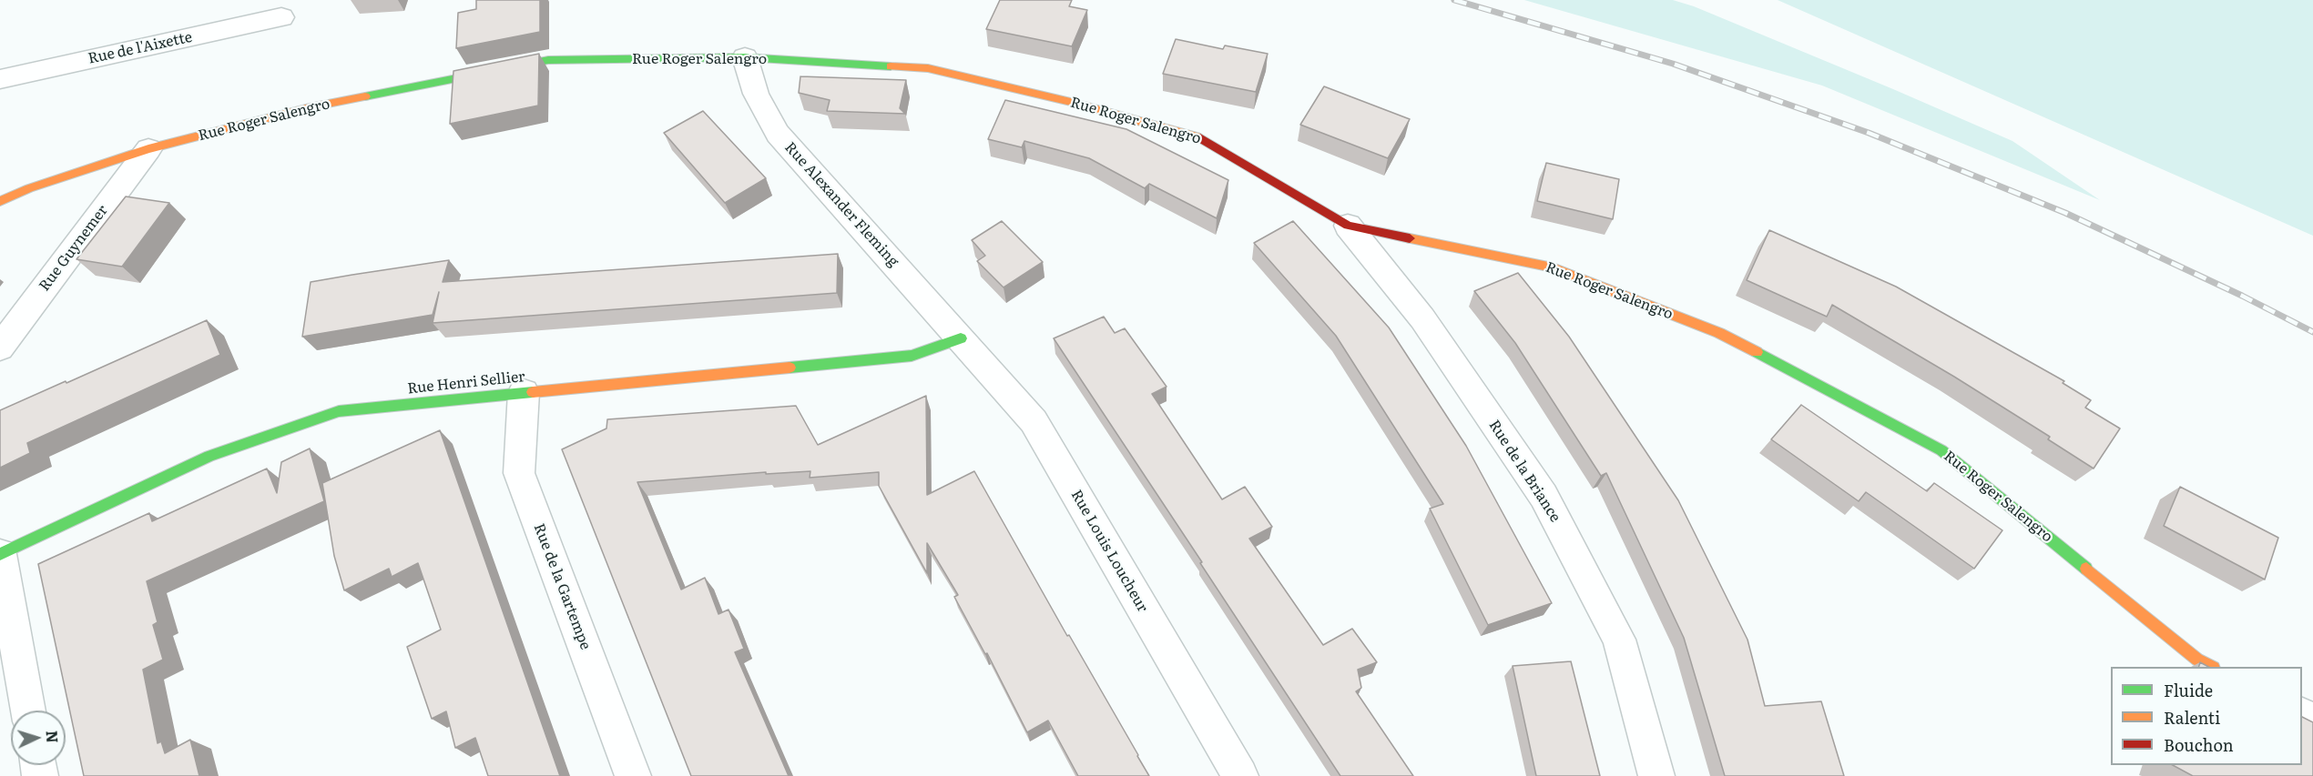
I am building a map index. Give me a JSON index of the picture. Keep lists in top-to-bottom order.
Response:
{
  "streets": {
    "street": [
      "Rue de l'Aixette",
      "Rue Roger Salengro",
      "Rue Alexander Fleming",
      "Rue Guynemer",
      "Rue Henri Sellier",
      "Rue de la Briance",
      "Rue Louis Loucheur",
      "Rue de la Gartempe"
    ]
  },
  "crossings": [
    ["Rue Roger Salengro", "Rue Alexander Fleming"],
    ["Rue Roger Salengro", "Rue Guynemer"],
    ["Rue Roger Salengro", "Rue de la Briance"],
    ["Rue Alexander Fleming", "Rue Henri Sellier"],
    ["Rue Alexander Fleming", "Rue Louis Loucheur"],
    ["Rue Henri Sellier", "Rue Louis Loucheur"],
    ["Rue Henri Sellier", "Rue de la Gartempe"]
  ],
  "legend": ["Fluide", "Ralenti", "Bouchon"],
  "north": "right"
}
